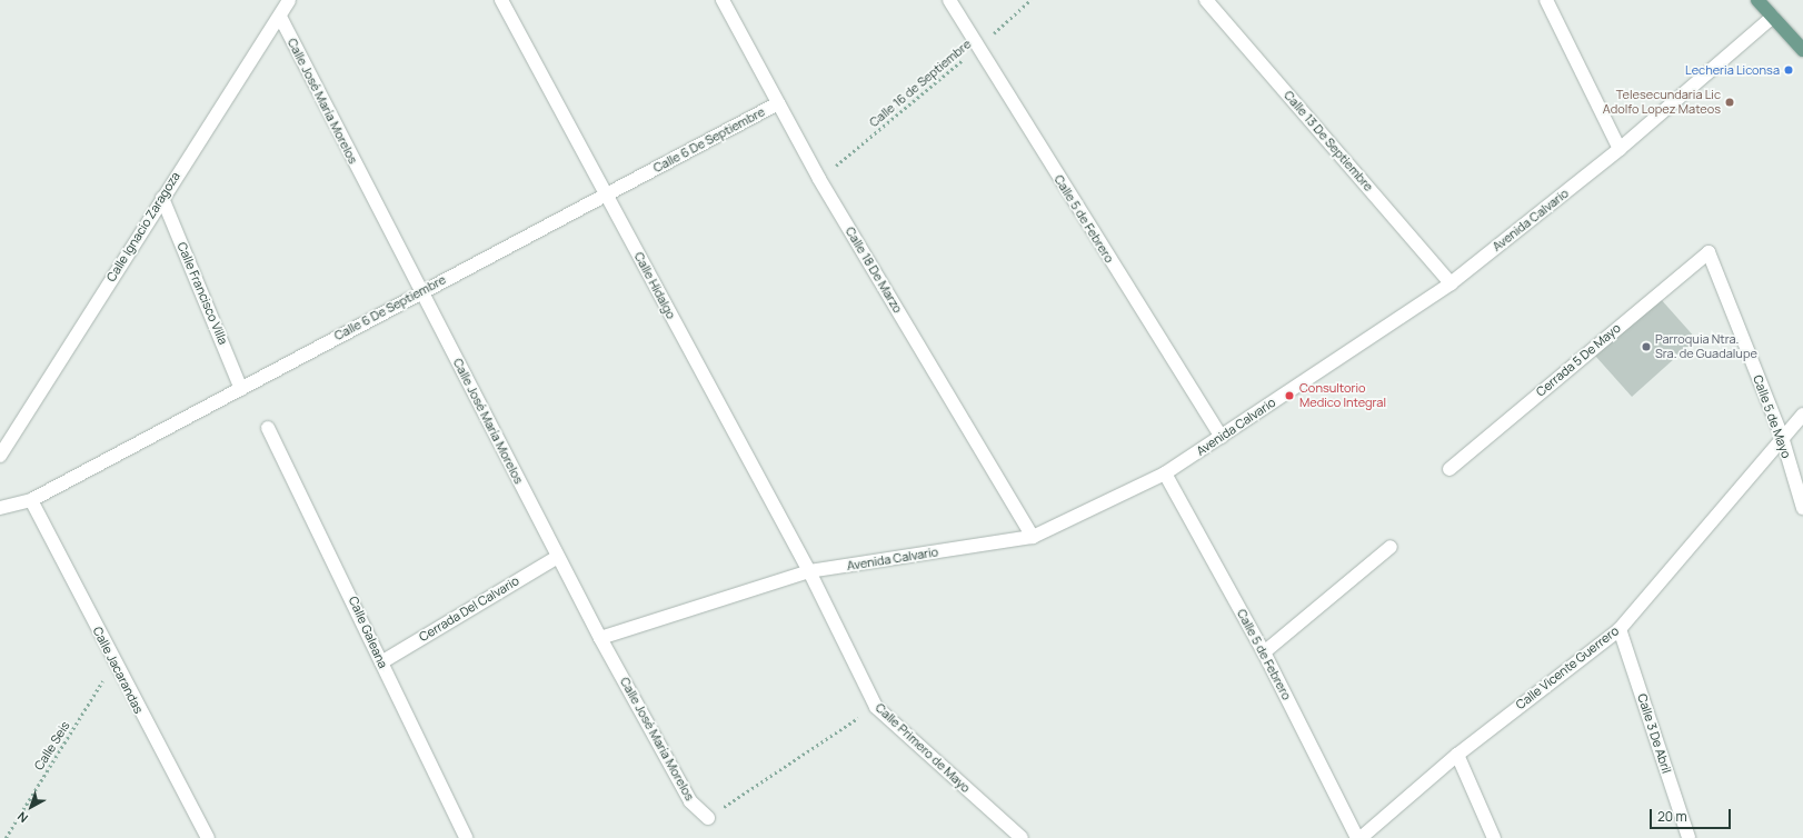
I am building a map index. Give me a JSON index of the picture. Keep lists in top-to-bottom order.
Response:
{
  "streets": {
    "street": [
      "Calle José María Morelos",
      "Calle 6 De Septiembre",
      "Calle 13 De Septiembre",
      "Calle 5 de Febrero",
      "Avenida Calvario",
      "Calle Ignacio Zaragoza",
      "Calle 18 De Marzo",
      "Calle Hidalgo",
      "Calle Francisco Villa",
      "Cerrada 5 De Mayo",
      "Calle 5 de Mayo",
      "Cerrada Del Calvario",
      "Calle Galeana",
      "Calle Vicente Guerrero",
      "Calle Jacarandas",
      "Calle 3 De Abril",
      "Calle Primero de Mayo"
    ],
    "path": ["Calle 16 de Septiembre", "Calle Seis"]
  },
  "crossings": [
    ["Calle 16 de Septiembre", "Calle 5 de Febrero"],
    ["Calle 16 de Septiembre", "Calle 18 De Marzo"],
    ["Calle José María Morelos", "Calle 6 De Septiembre"],
    ["Calle José María Morelos", "Avenida Calvario"],
    ["Calle José María Morelos", "Calle Ignacio Zaragoza"],
    ["Calle José María Morelos", "Cerrada Del Calvario"],
    ["Calle 6 De Septiembre", "Calle 18 De Marzo"],
    ["Calle 6 De Septiembre", "Calle Hidalgo"],
    ["Calle 6 De Septiembre", "Calle Francisco Villa"],
    ["Calle 6 De Septiembre", "Calle Jacarandas"],
    ["Calle 13 De Septiembre", "Avenida Calvario"],
    ["Calle 5 de Febrero", "Avenida Calvario"],
    ["Avenida Calvario", "Calle 18 De Marzo"],
    ["Avenida Calvario", "Calle Hidalgo"],
    ["Avenida Calvario", "Calle Primero de Mayo"],
    ["Calle Ignacio Zaragoza", "Calle Francisco Villa"],
    ["Calle Hidalgo", "Calle Primero de Mayo"],
    ["Cerrada 5 De Mayo", "Calle 5 de Mayo"],
    ["Calle 5 de Mayo", "Calle Vicente Guerrero"],
    ["Cerrada Del Calvario", "Calle Galeana"],
    ["Calle Vicente Guerrero", "Calle 3 De Abril"],
    ["Calle Jacarandas", "Calle Seis"]
  ],
  "places": [
    "Lecheria Liconsa",
    "Telesecundaria Lic Adolfo Lopez Mateos",
    "Parroquia Ntra. Sra. de Guadalupe",
    "Consultorio Medico Integral"
  ],
  "scale_bar": "20 m",
  "north": "bottom left"
}
